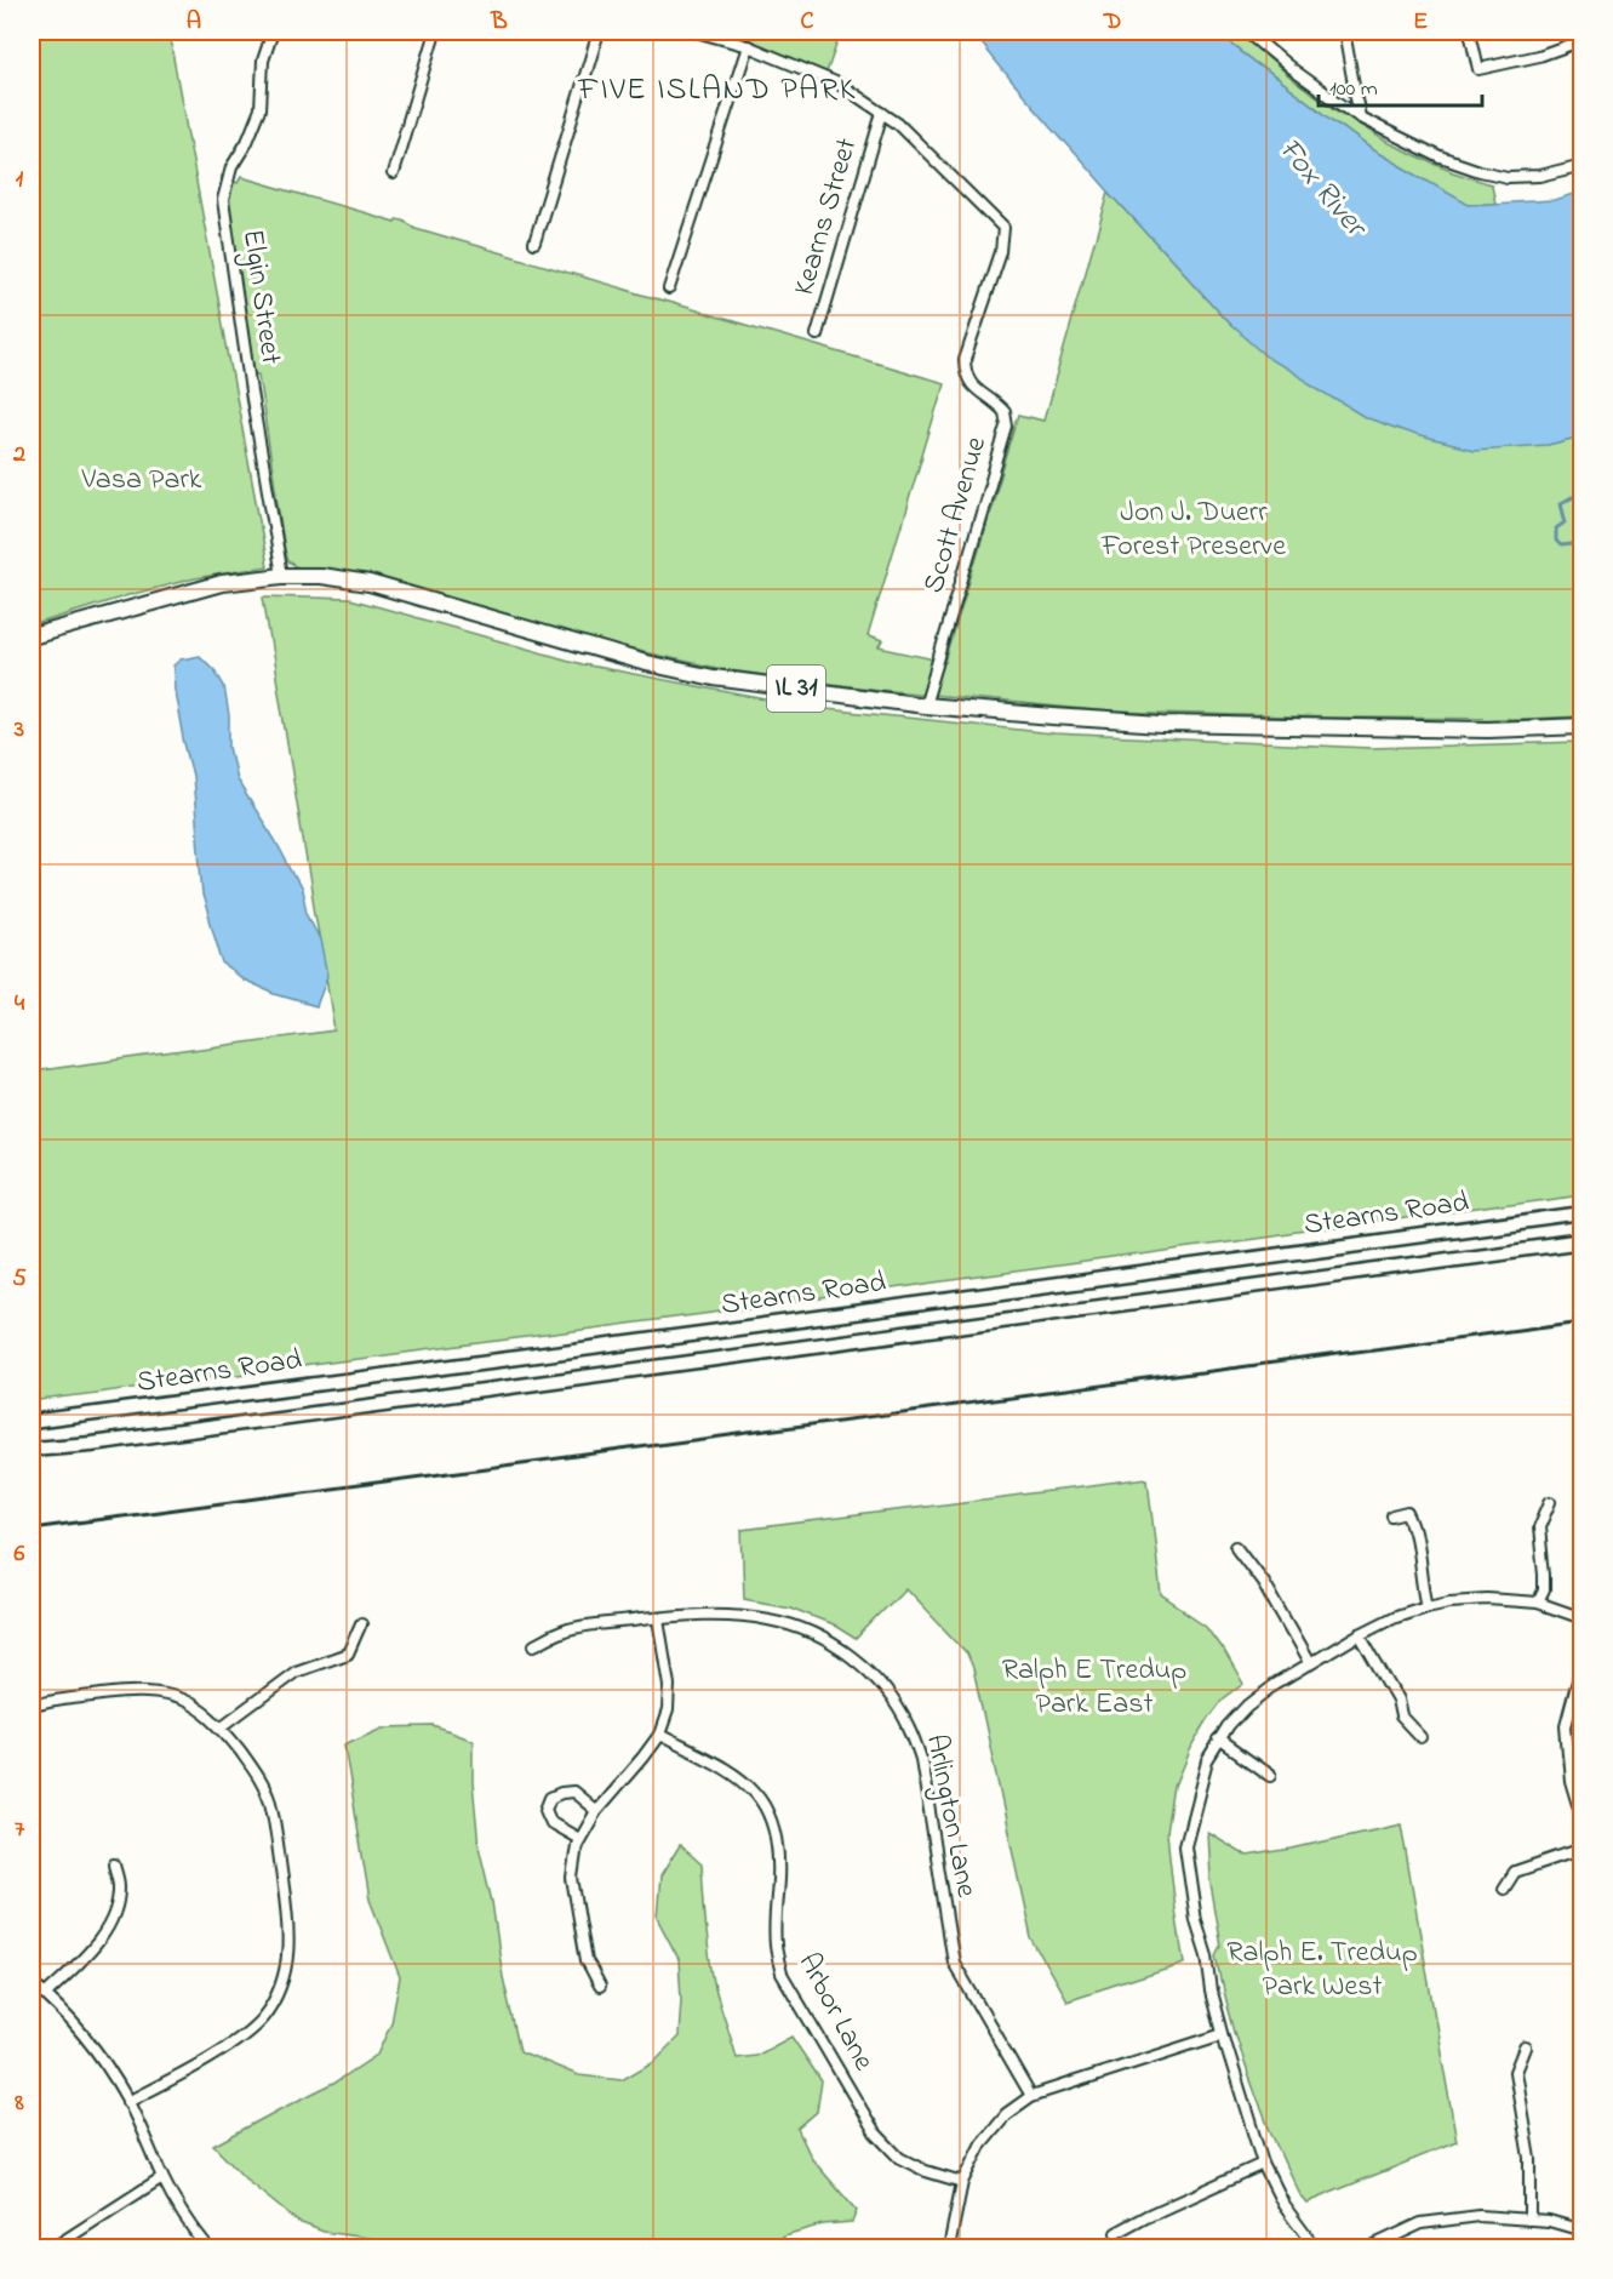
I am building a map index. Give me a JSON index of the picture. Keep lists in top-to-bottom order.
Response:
{
  "streets": {
    "main road": ["IL 31", "Stearns Road"],
    "street": [
      "Kearns Street",
      "Elgin Street",
      "Scott Avenue",
      "Arlington Lane",
      "Arbor Lane"
    ]
  },
  "crossings": [
    ["Kearns Street", "Scott Avenue"],
    ["Elgin Street", "IL 31"],
    ["Scott Avenue", "IL 31"]
  ],
  "districts": ["FIVE ISLAND PARK"],
  "water": ["Fox River"],
  "parks": [
    "Vasa Park",
    "Jon J. Duerr Forest Preserve",
    "Ralph E Tredup Park East",
    "Ralph E. Tredup Park West"
  ],
  "scale_bar": "100 m",
  "grid": {
    "columns": [
      "A",
      "B",
      "C",
      "D",
      "E"
    ],
    "rows": [
      "1",
      "2",
      "3",
      "4",
      "5",
      "6",
      "7",
      "8"
    ]
  }
}
